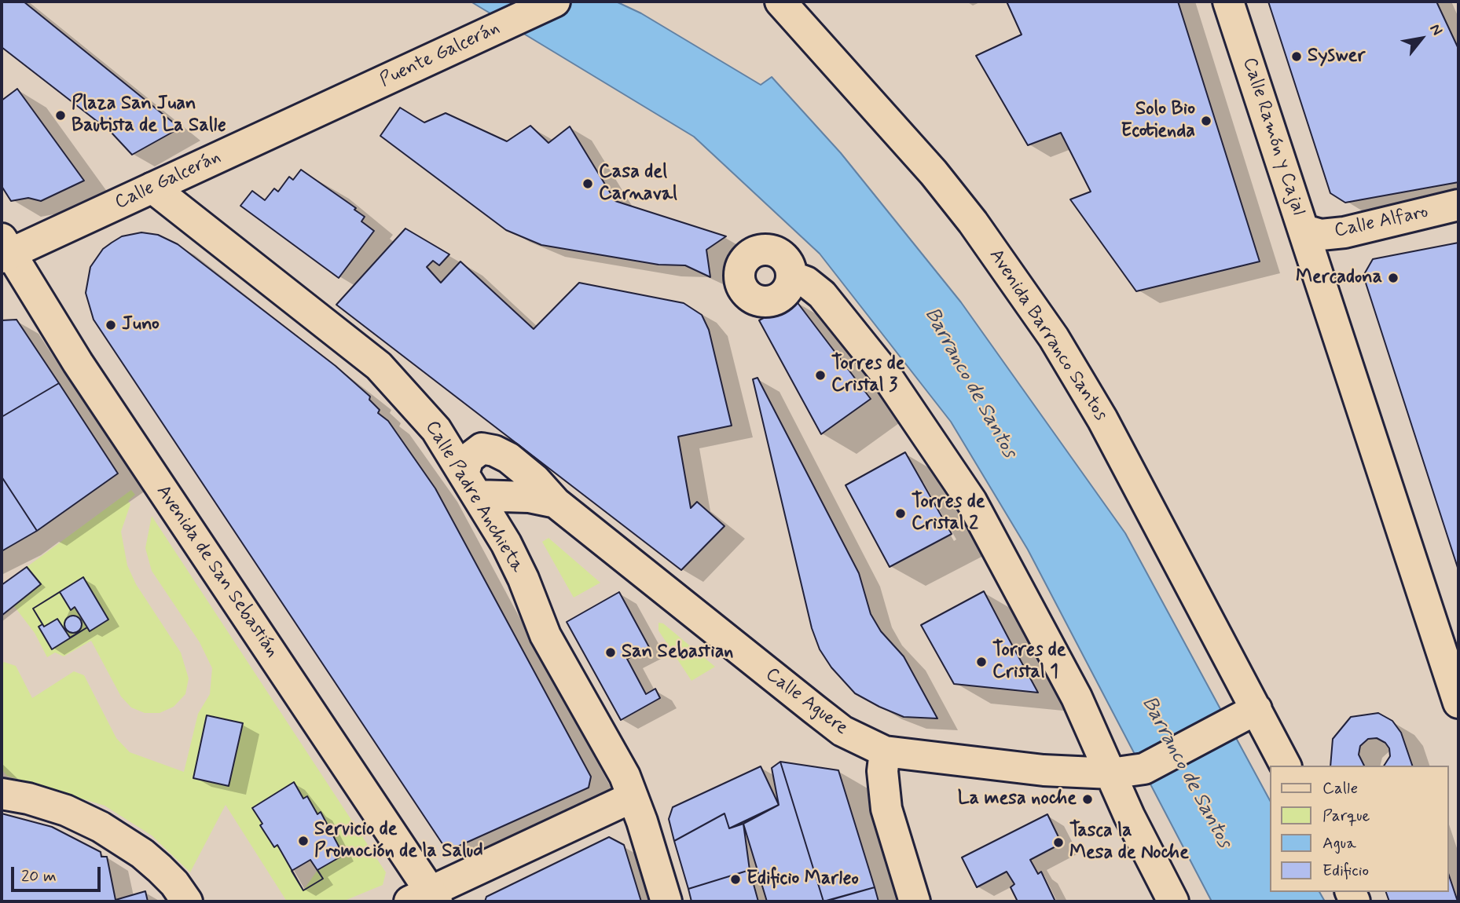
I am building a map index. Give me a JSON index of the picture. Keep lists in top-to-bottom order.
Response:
{
  "streets": {
    "street": [
      "Puente Galcerán",
      "Calle Ramón y Cajal",
      "Calle Galcerán",
      "Calle Alfaro",
      "Avenida Barranco Santos",
      "Calle Padre Anchieta",
      "Avenida de San Sebastián",
      "Calle Aguere"
    ]
  },
  "crossings": [
    ["Puente Galcerán", "Calle Galcerán"],
    ["Calle Ramón y Cajal", "Calle Alfaro"],
    ["Calle Galcerán", "Calle Padre Anchieta"],
    ["Calle Galcerán", "Avenida de San Sebastián"],
    ["Avenida Barranco Santos", "Calle Aguere"],
    ["Calle Padre Anchieta", "Calle Aguere"]
  ],
  "water": ["Barranco de Santos"],
  "places": [
    "Syswer",
    "Plaza San Juan Bautista de La Salle",
    "Solo Bio Ecotienda",
    "Casa del Carnaval",
    "Mercadona",
    "Juno",
    "Torres de Cristal 3",
    "Torres de Cristal 2",
    "San Sebastian",
    "Torres de Cristal 1",
    "La mesa noche",
    "Servicio de Promoción de la Salud",
    "Tasca la Mesa de Noche",
    "Edificio Marleo"
  ],
  "legend": [
    "Calle",
    "Parque",
    "Agua",
    "Edificio"
  ],
  "scale_bar": "20 m",
  "north": "top right"
}
